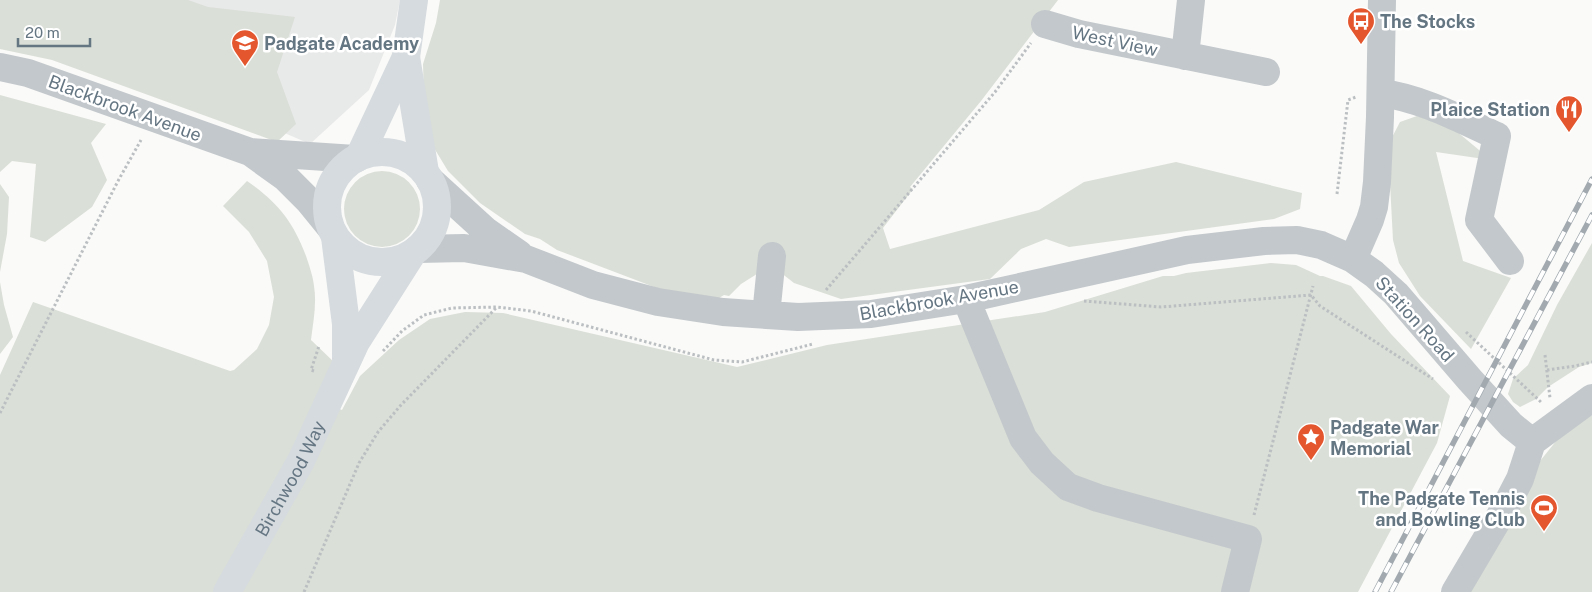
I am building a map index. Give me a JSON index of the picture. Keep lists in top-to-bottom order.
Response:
{
  "streets": {
    "main road": ["Birchwood Way"],
    "street": ["West View", "Blackbrook Avenue", "Station Road"]
  },
  "crossings": [
    ["Blackbrook Avenue", "Station Road"],
    ["Blackbrook Avenue", "Birchwood Way"]
  ],
  "places": {
    "bus stop": ["The Stocks"],
    "school or university": ["Padgate Academy"],
    "restaurant": ["Plaice Station"],
    "place": ["Padgate War Memorial"],
    "sports": ["The Padgate Tennis and Bowling Club"]
  },
  "scale_bar": "20 m"
}
